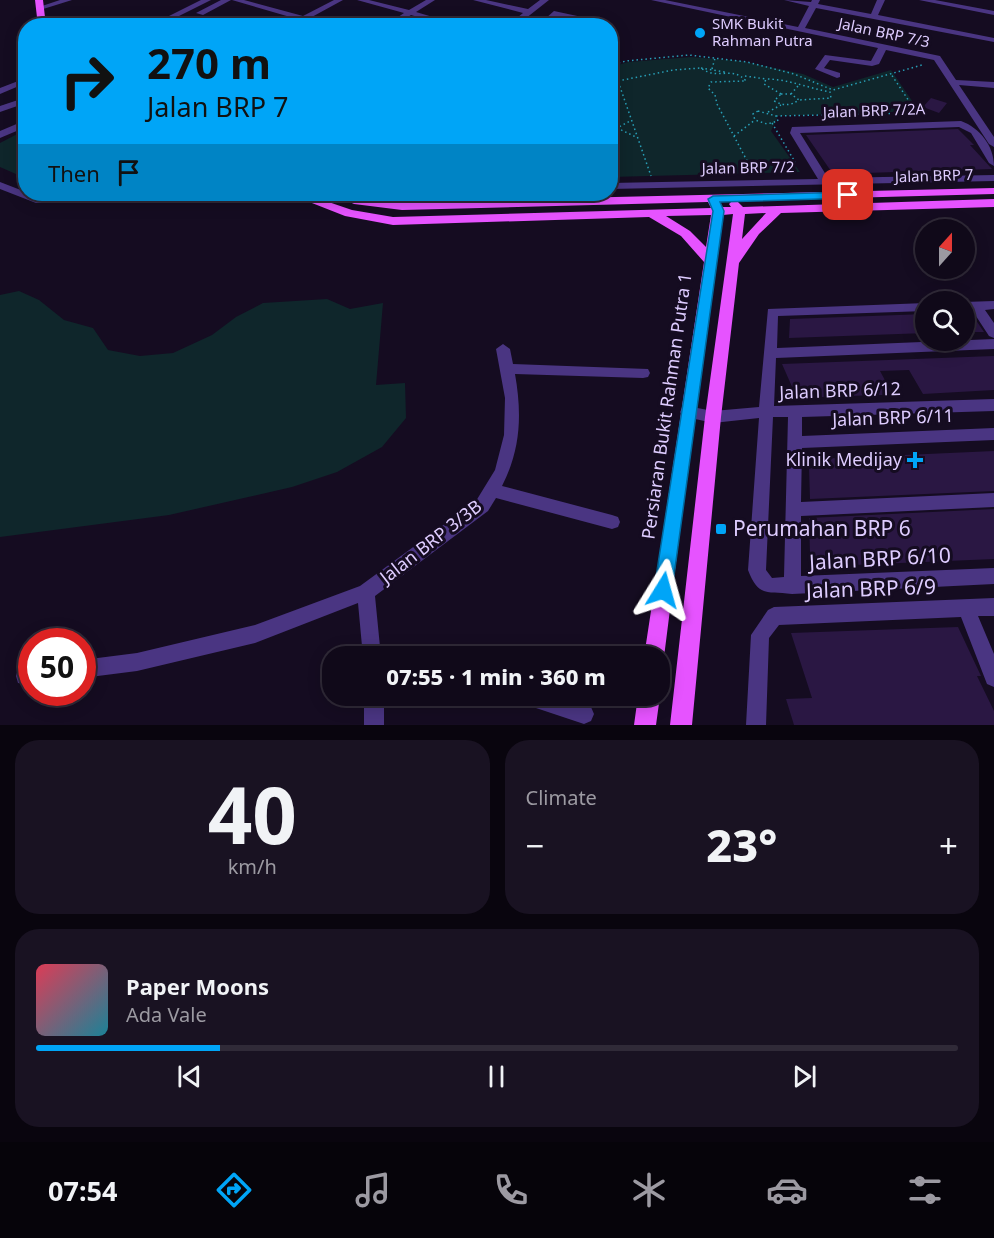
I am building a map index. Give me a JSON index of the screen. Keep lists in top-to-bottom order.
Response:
{
  "streets": {
    "main road": ["Jalan BRP 7", "Persiaran Bukit Rahman Putra 1"],
    "street": [
      "Jalan BRP 7/3",
      "Jalan BRP 7/2A",
      "Jalan BRP 7/2",
      "Jalan BRP 6/12",
      "Jalan BRP 6/11",
      "Jalan BRP 3/3B",
      "Jalan BRP 6/10",
      "Jalan BRP 6/9"
    ]
  },
  "crossings": [
    ["Jalan BRP 7/2A", "Jalan BRP 7/2"],
    ["Jalan BRP 7", "Persiaran Bukit Rahman Putra 1"],
    ["Jalan BRP 6/12", "Persiaran Bukit Rahman Putra 1"],
    ["Jalan BRP 6/12", "Jalan BRP 6/10"]
  ],
  "places": {
    "other": ["SMK Bukit Rahman Putra"],
    "health": ["Klinik Medijay"],
    "transit": ["Perumahan BRP 6"]
  },
  "north": "top",
  "page": {
    "turn": ["270 m", "Jalan BRP 7"],
    "then": "Then",
    "limit": "50",
    "trip": "07:55 · 1 min · 360 m",
    "tile": [
      ["40", "km/h"],
      "Climate"
    ],
    "heat": ["−", "23°", "+"],
    "song": ["Paper Moons", "Ada Vale"],
    "tabs": "07:54"
  }
}
